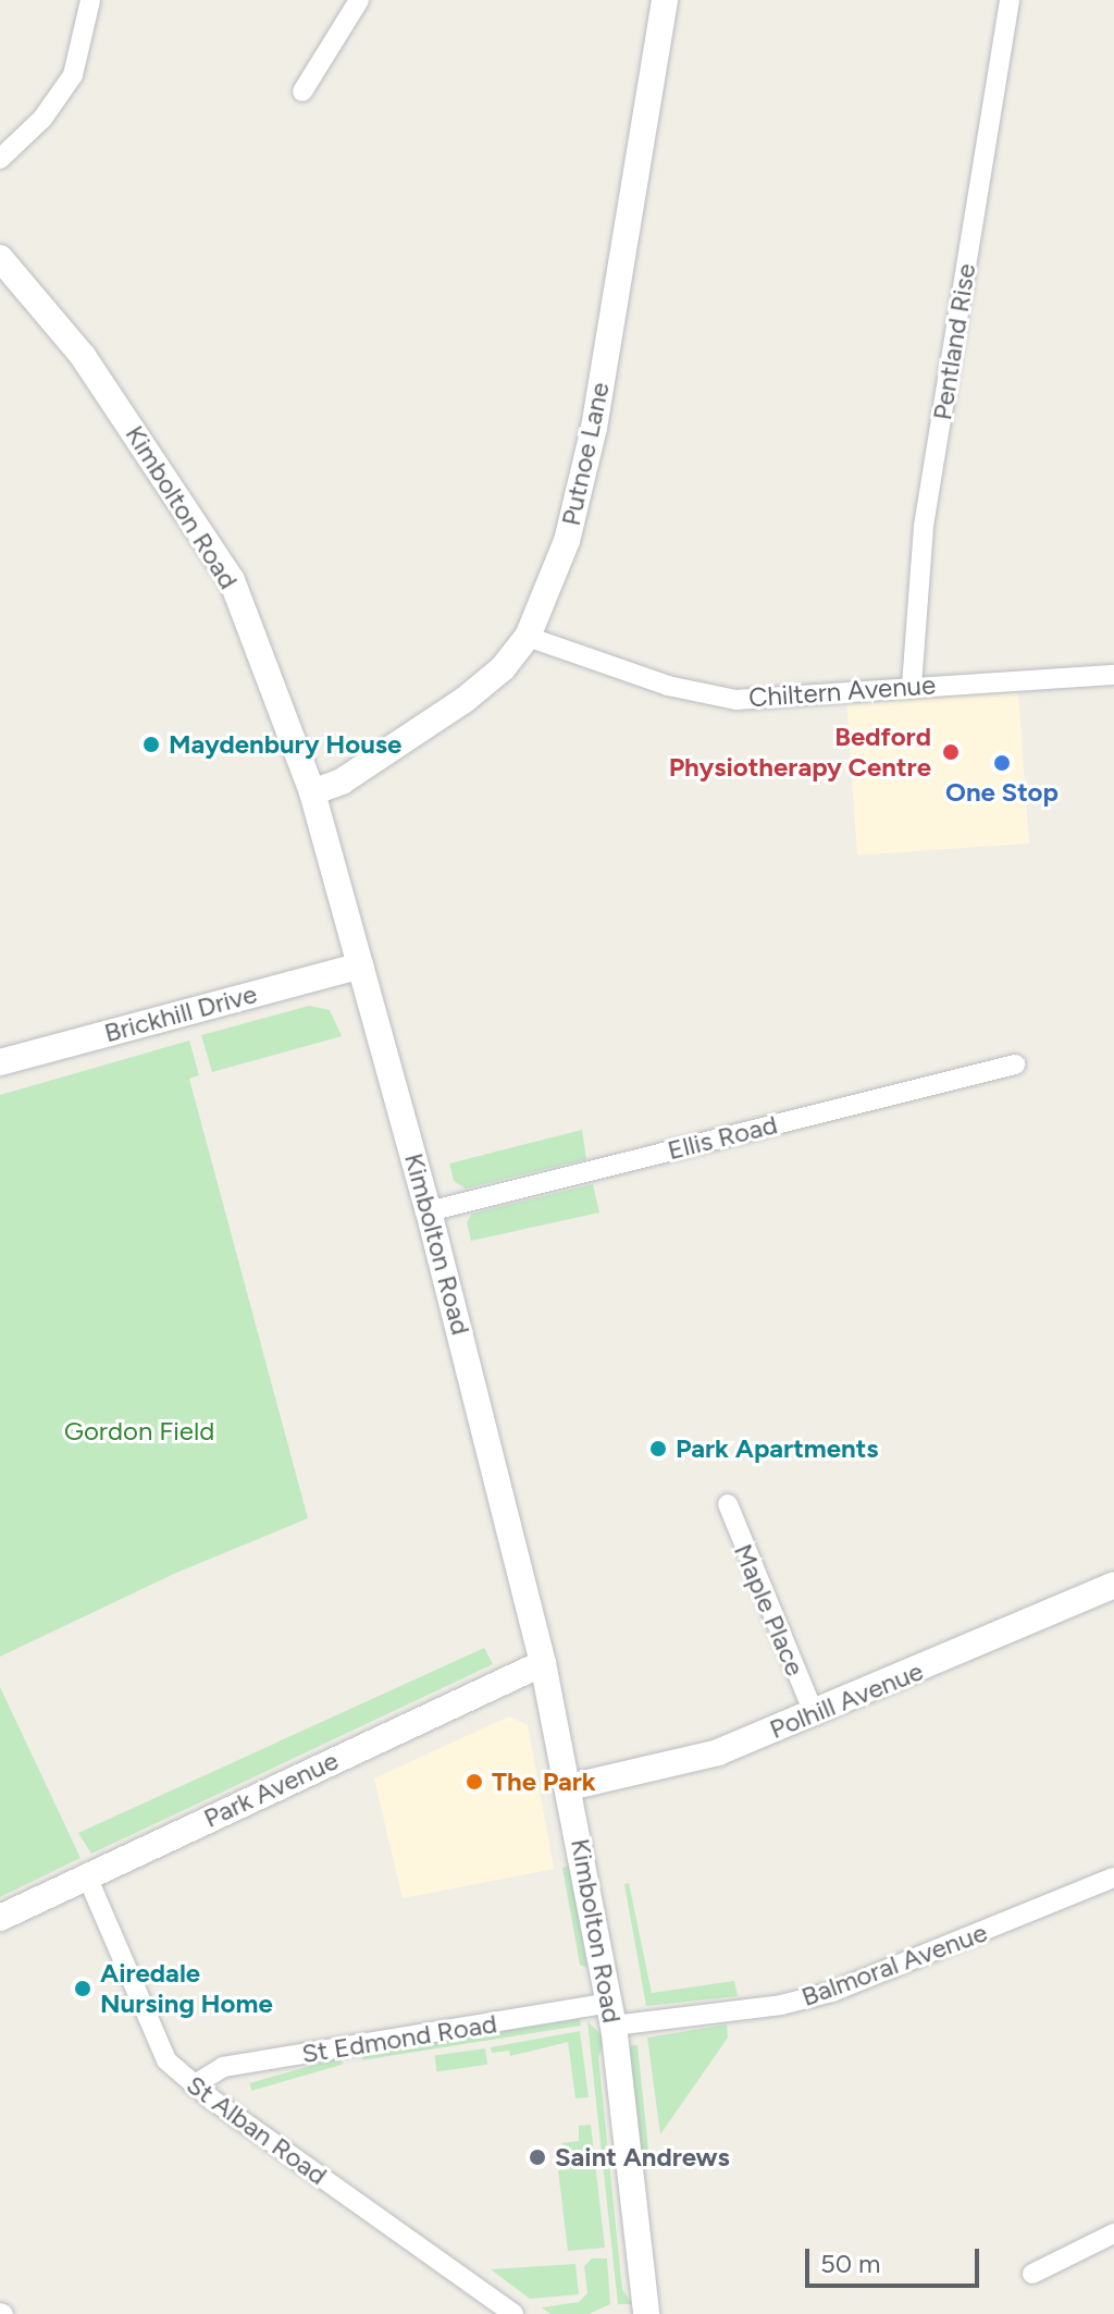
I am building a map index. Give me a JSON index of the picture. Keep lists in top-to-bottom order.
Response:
{
  "streets": {
    "street": [
      "Pentland Rise",
      "Putnoe Lane",
      "Kimbolton Road",
      "Chiltern Avenue",
      "Brickhill Drive",
      "Ellis Road",
      "Maple Place",
      "Polhill Avenue",
      "Park Avenue",
      "Balmoral Avenue",
      "St Edmond Road",
      "St Alban Road"
    ]
  },
  "crossings": [
    ["Pentland Rise", "Chiltern Avenue"],
    ["Putnoe Lane", "Kimbolton Road"],
    ["Putnoe Lane", "Chiltern Avenue"],
    ["Kimbolton Road", "Brickhill Drive"],
    ["Kimbolton Road", "Ellis Road"],
    ["Kimbolton Road", "Polhill Avenue"],
    ["Kimbolton Road", "Park Avenue"],
    ["Kimbolton Road", "Balmoral Avenue"],
    ["Kimbolton Road", "St Edmond Road"],
    ["Maple Place", "Polhill Avenue"],
    ["Park Avenue", "St Alban Road"],
    ["Balmoral Avenue", "St Edmond Road"],
    ["St Edmond Road", "St Alban Road"]
  ],
  "parks": ["Gordon Field"],
  "places": [
    "Maydenbury House",
    "Bedford Physiotherapy Centre",
    "One Stop",
    "Park Apartments",
    "The Park",
    "Airedale Nursing Home",
    "Saint Andrews"
  ],
  "scale_bar": "50 m"
}
